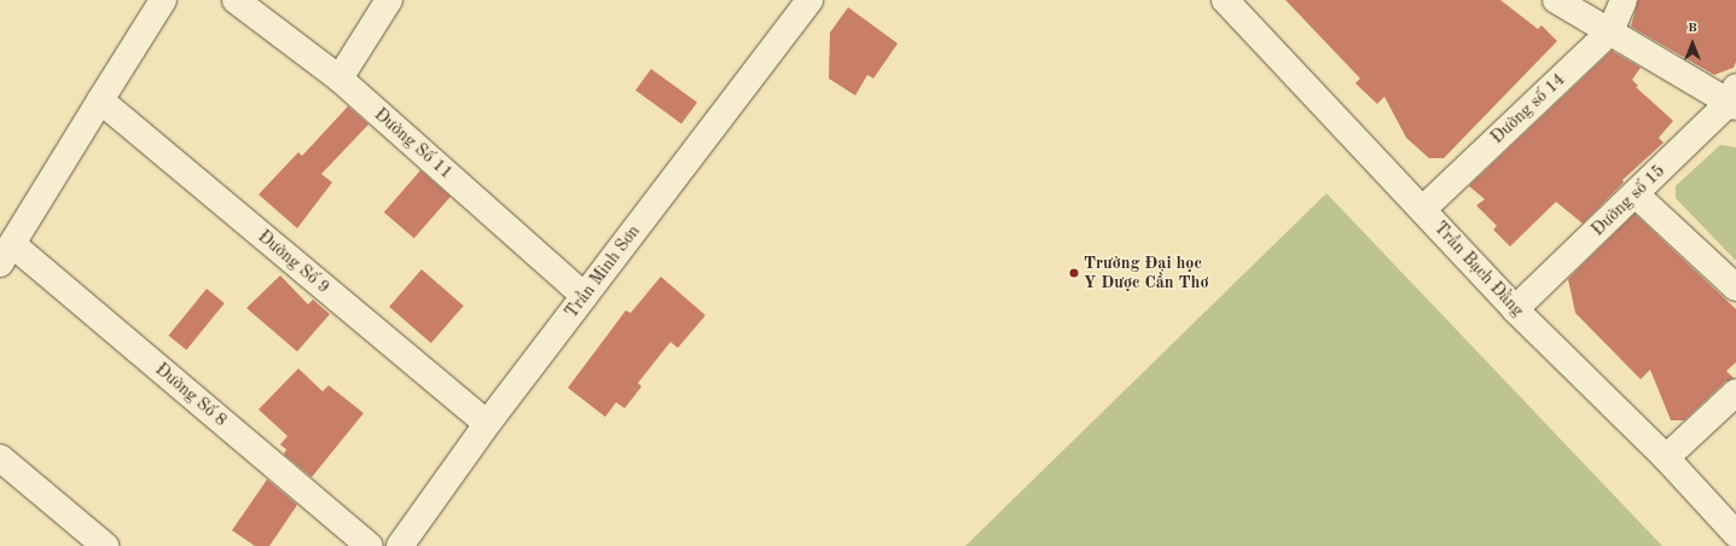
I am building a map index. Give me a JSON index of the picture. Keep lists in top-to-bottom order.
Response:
{
  "streets": {
    "street": [
      "Đường số 14",
      "Đường Số 11",
      "Đường số 15",
      "Đường Số 9",
      "Trần Bạch Đằng",
      "Trần Minh Sơn",
      "Đường Số 8"
    ]
  },
  "crossings": [
    ["Đường số 14", "Trần Bạch Đằng"],
    ["Đường Số 11", "Trần Minh Sơn"],
    ["Đường số 15", "Trần Bạch Đằng"],
    ["Đường Số 9", "Trần Minh Sơn"]
  ],
  "places": ["Trường Đại học Y Dược Cần Thơ"],
  "north": "top"
}
